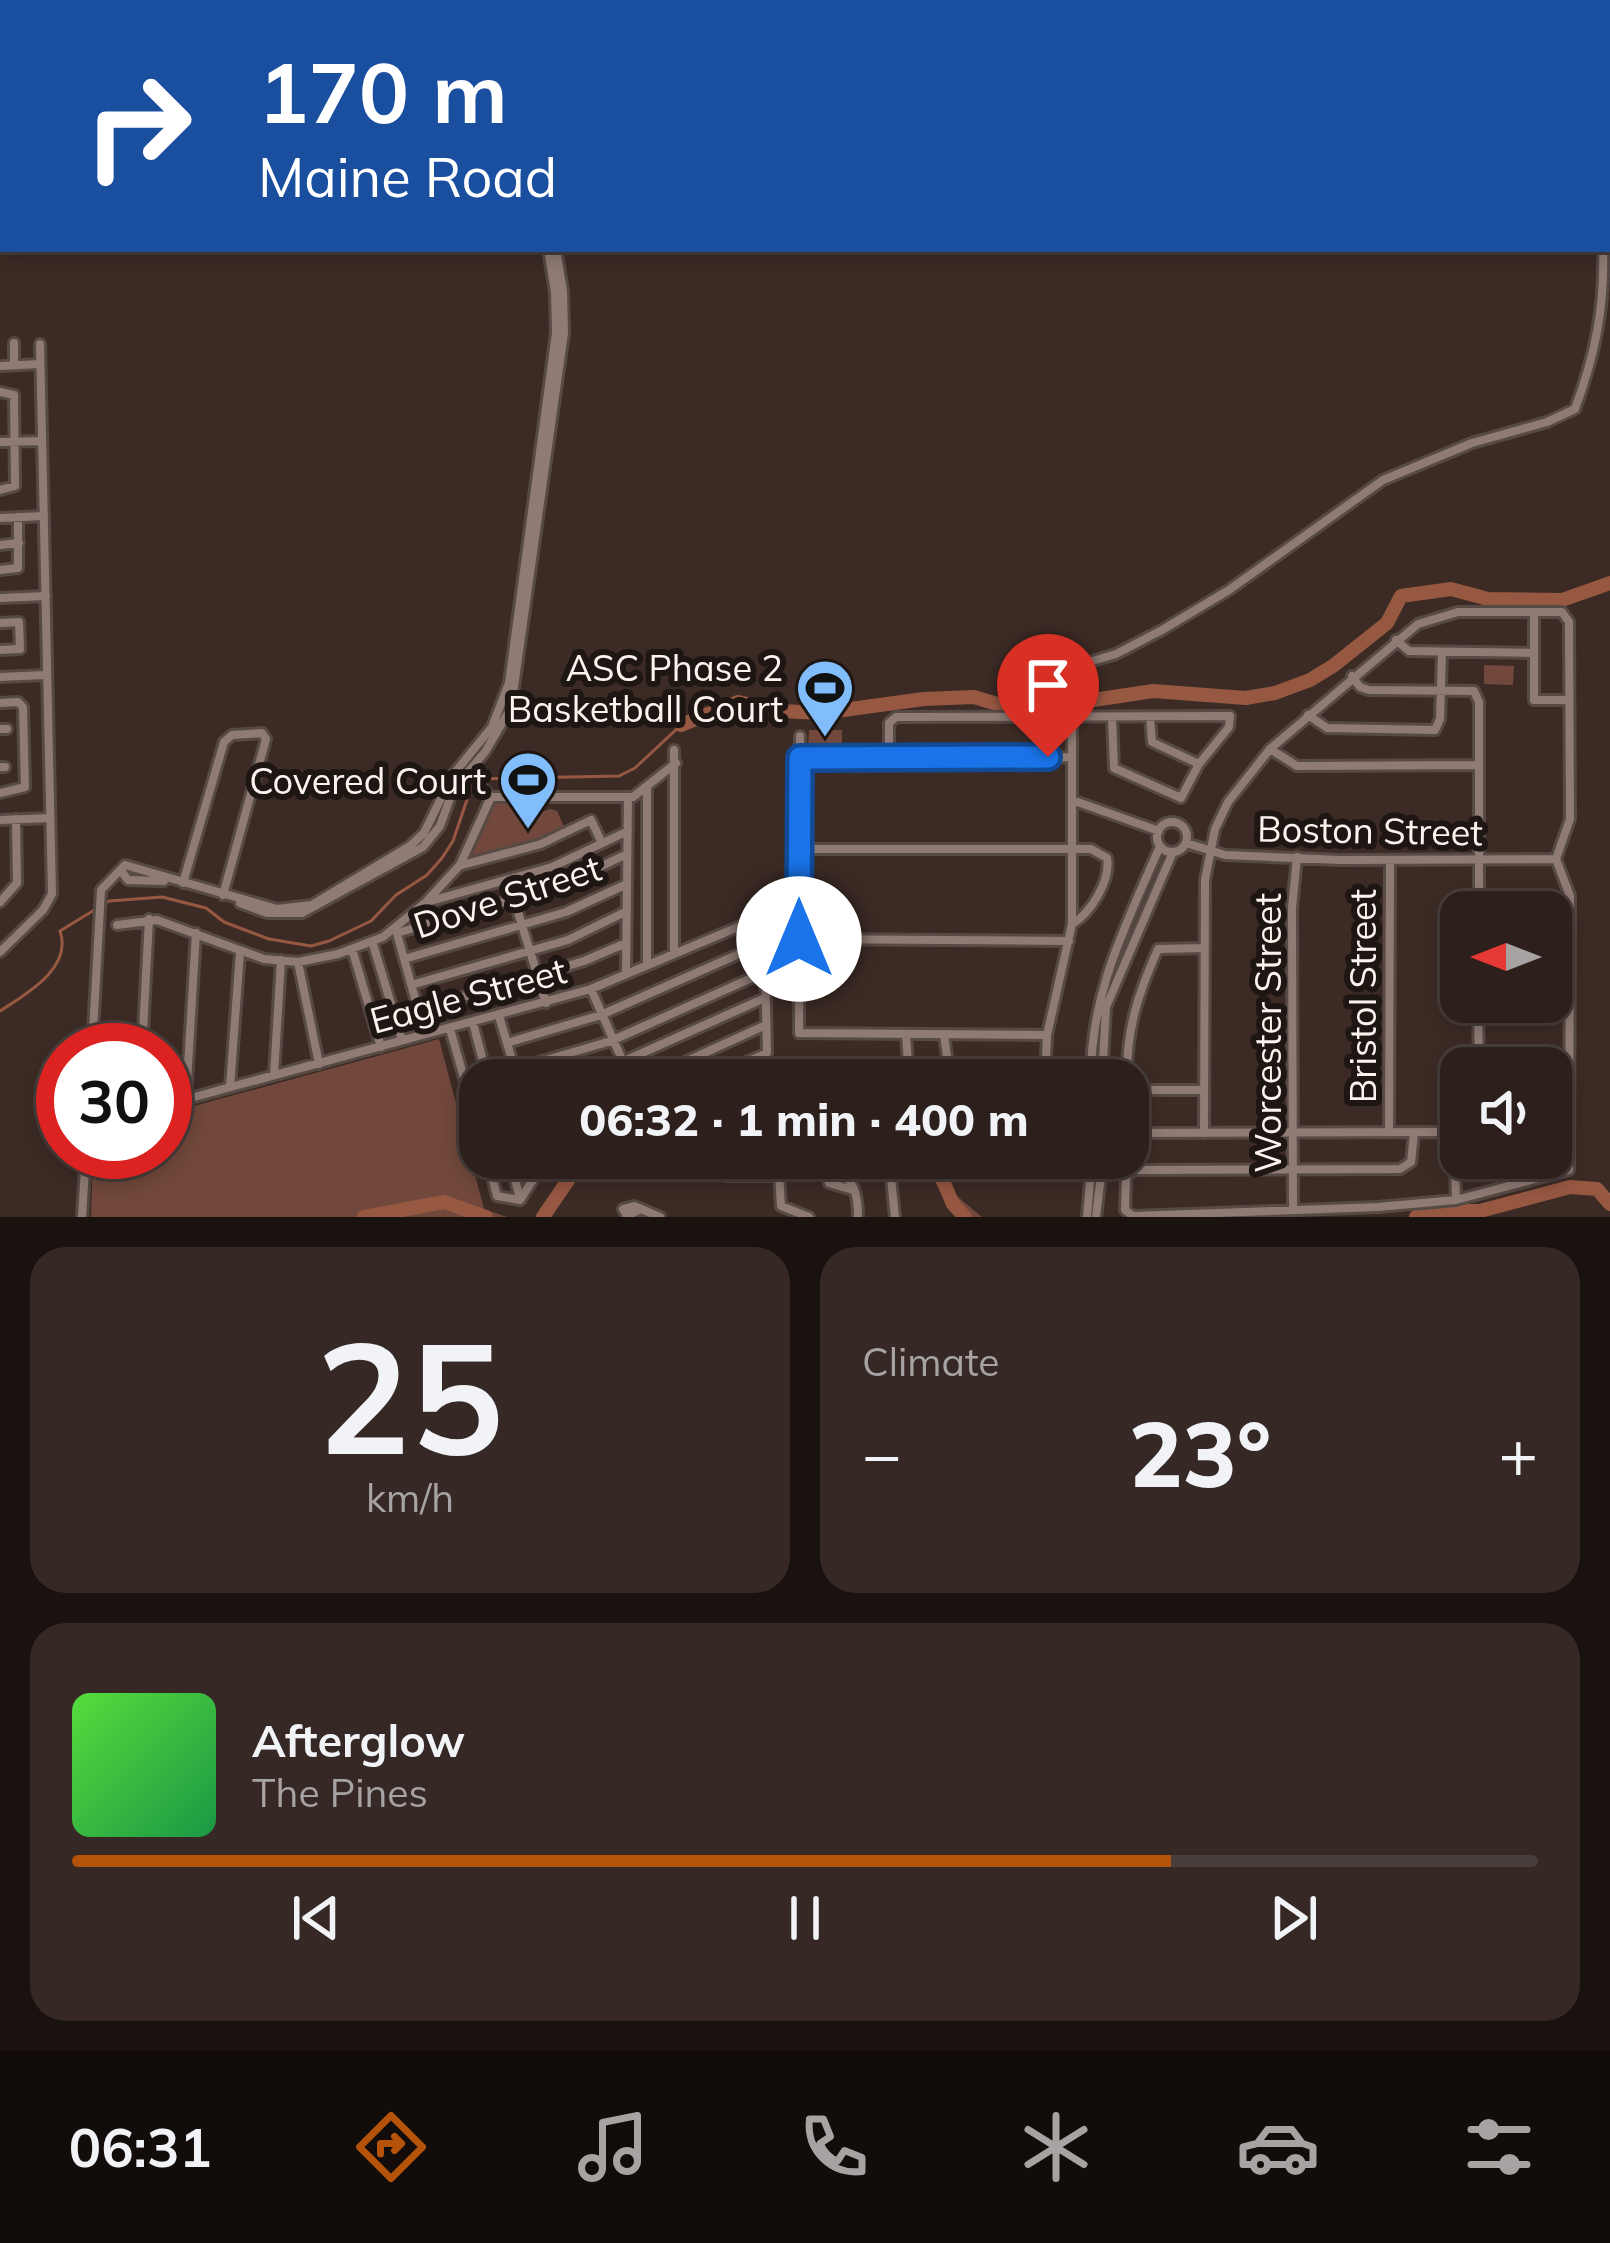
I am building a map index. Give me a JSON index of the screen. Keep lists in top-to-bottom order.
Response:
{
  "streets": {
    "street": [
      "Boston Street",
      "Dove Street",
      "Eagle Street",
      "Bristol Street",
      "Worcester Street"
    ]
  },
  "crossings": [
    ["Boston Street", "Bristol Street"],
    ["Boston Street", "Worcester Street"]
  ],
  "places": {
    "sports": ["ASC Phase 2 Basketball Court", "Covered Court"]
  },
  "north": "left",
  "page": {
    "turn": ["170 m", "Maine Road"],
    "limit": "30",
    "trip": "06:32 · 1 min · 400 m",
    "tile": [
      ["25", "km/h"],
      "Climate"
    ],
    "heat": ["−", "23°", "+"],
    "song": ["Afterglow", "The Pines"],
    "tabs": "06:31"
  }
}
